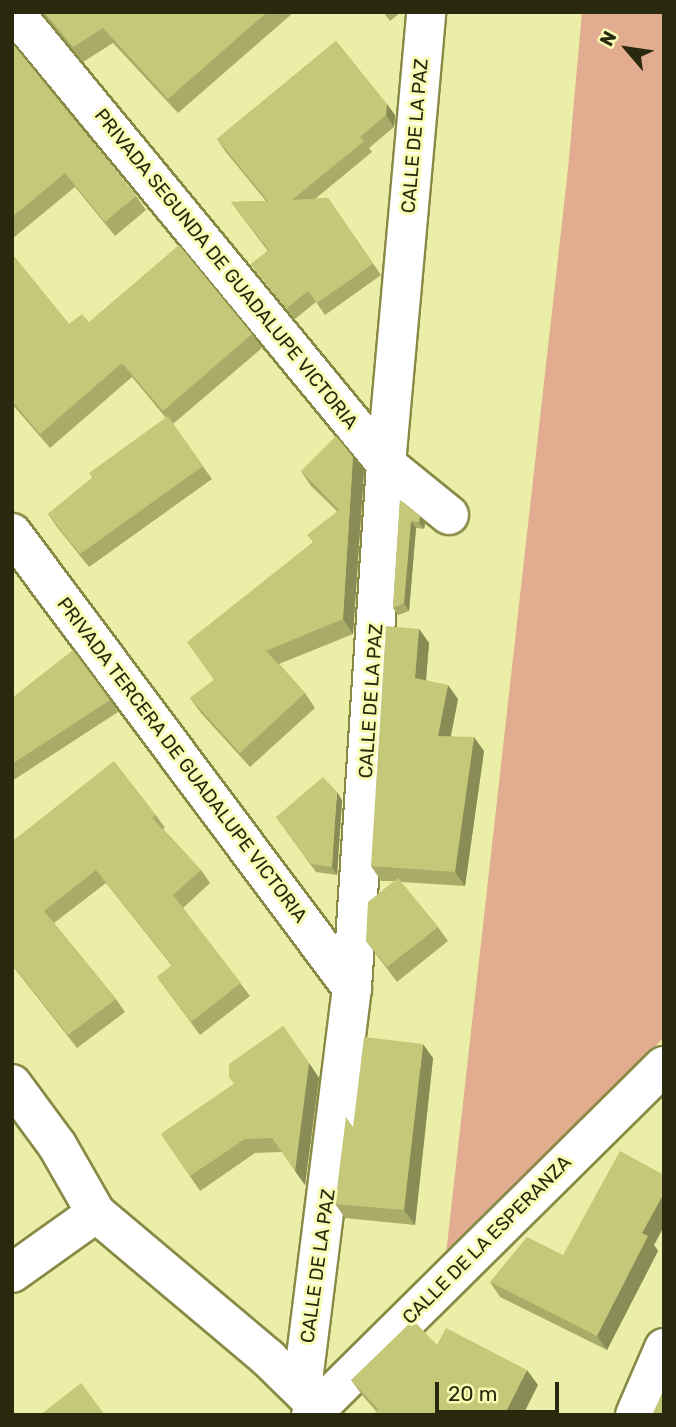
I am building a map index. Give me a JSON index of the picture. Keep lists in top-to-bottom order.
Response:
{
  "streets": {
    "street": [
      "CALLE DE LA PAZ",
      "PRIVADA SEGUNDA DE GUADALUPE VICTORIA",
      "PRIVADA TERCERA DE GUADALUPE VICTORIA",
      "CALLE DE LA ESPERANZA"
    ]
  },
  "crossings": [
    ["CALLE DE LA PAZ", "PRIVADA SEGUNDA DE GUADALUPE VICTORIA"],
    ["CALLE DE LA PAZ", "PRIVADA TERCERA DE GUADALUPE VICTORIA"],
    ["CALLE DE LA PAZ", "CALLE DE LA ESPERANZA"]
  ],
  "scale_bar": "20 m",
  "north": "top left"
}
